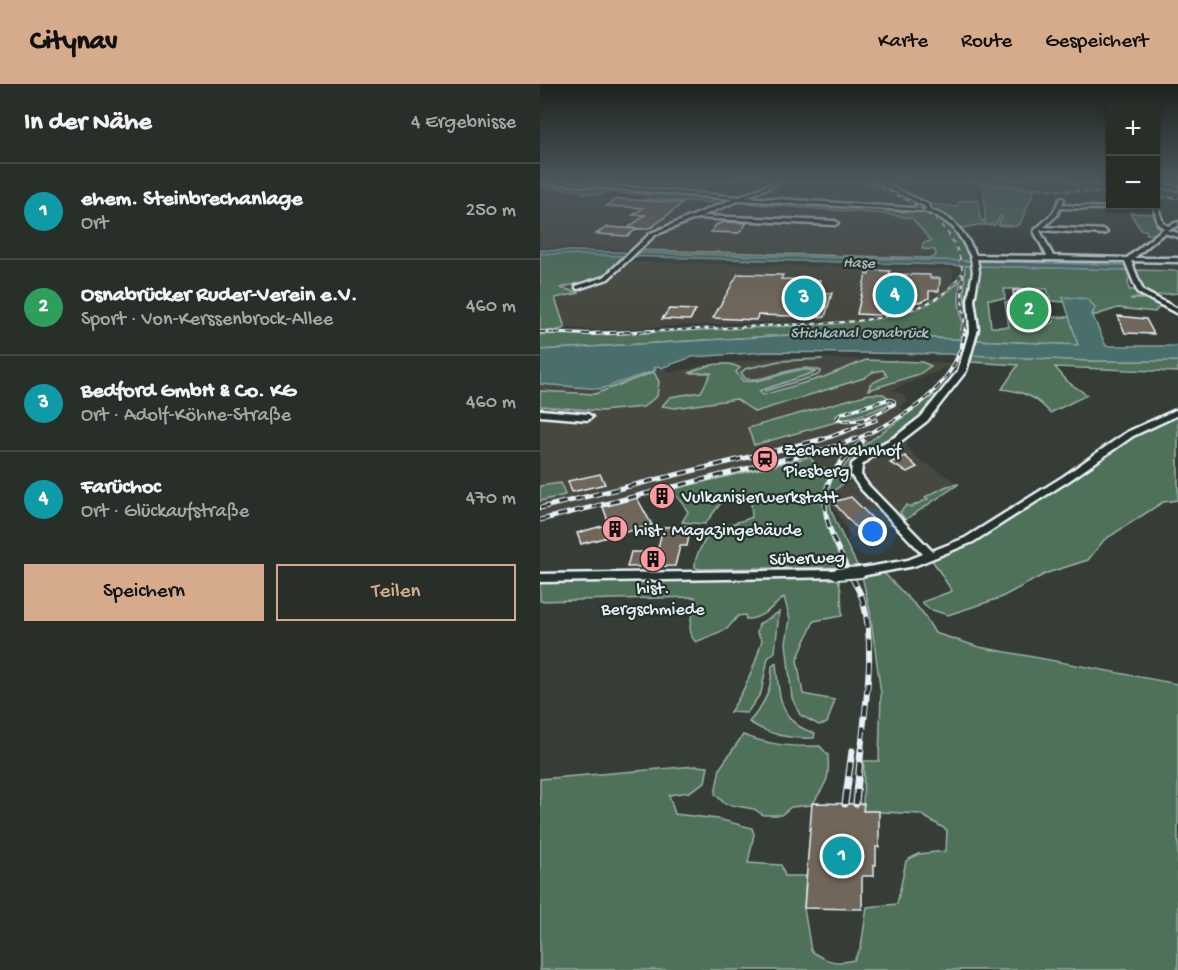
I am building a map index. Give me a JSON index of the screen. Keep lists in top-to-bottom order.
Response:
{
  "streets": {
    "street": ["Süberweg"]
  },
  "water": ["Hase", "Stichkanal Osnabrück"],
  "places": {
    "station": ["Zechenbahnhof Piesberg"],
    "building": ["Vulkanisierwerkstatt", "hist. Magazingebäude", "hist. Bergschmiede"]
  },
  "page": {
    "header": "Citynav",
    "nav": ["Karte", "Route", "Gespeichert"],
    "heading": ["In der Nähe", "4 Ergebnisse"],
    "map_buttons": ["+", "−"],
    "list": [
      {
        "mark": "1",
        "name": "ehem. Steinbrechanlage",
        "note": "Ort",
        "value": "250 m"
      },
      {
        "mark": "2",
        "name": "Osnabrücker Ruder-Verein e.V.",
        "note": "Sport · Von-Kerssenbrock-Allee",
        "value": "460 m"
      },
      {
        "mark": "3",
        "name": "Bedford GmbH & Co. KG",
        "note": "Ort · Adolf-Köhne-Straße",
        "value": "460 m"
      },
      {
        "mark": "4",
        "name": "Farüchoc",
        "note": "Ort · Glückaufstraße",
        "value": "470 m"
      }
    ],
    "pins": [
      "4",
      "3",
      "2",
      "1"
    ],
    "buttons": ["Speichern", "Teilen"]
  }
}
